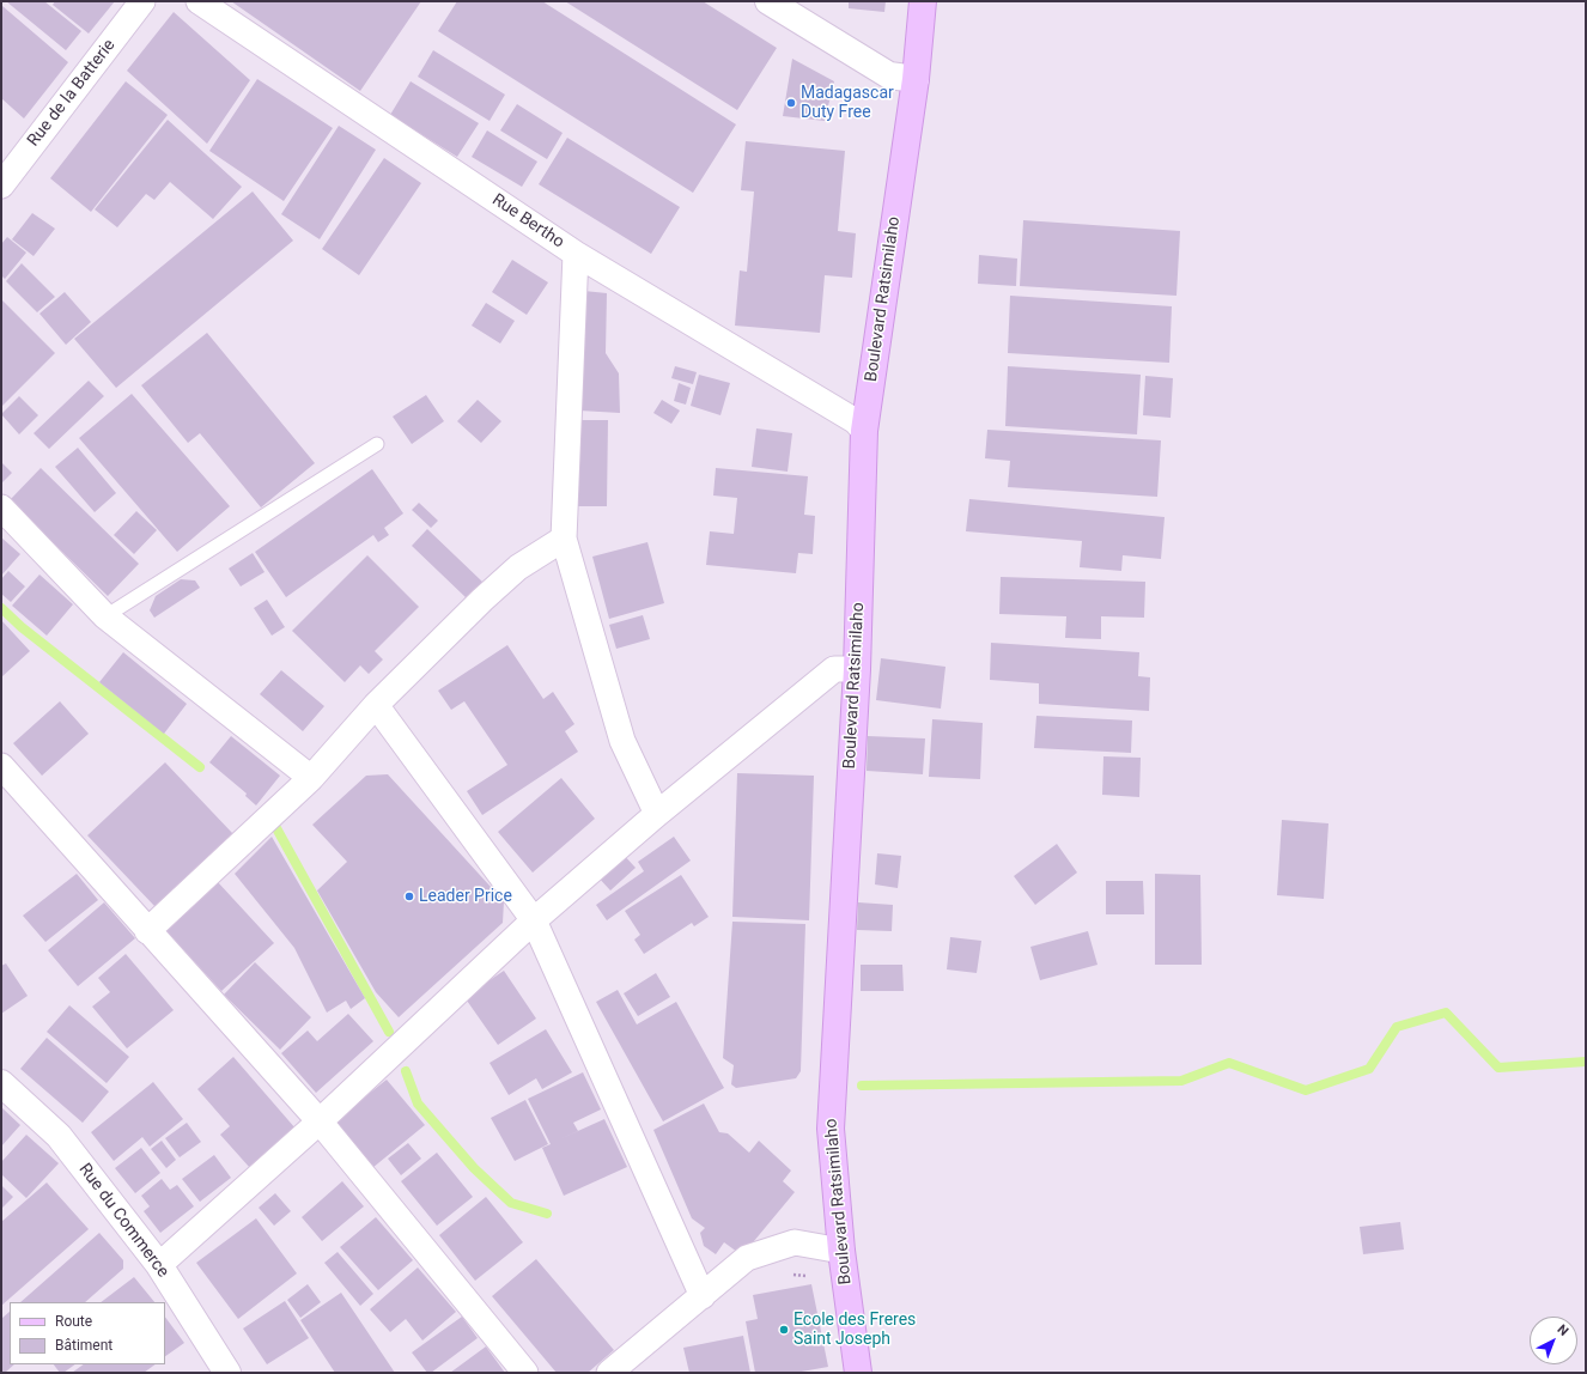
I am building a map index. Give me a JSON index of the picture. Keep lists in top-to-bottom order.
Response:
{
  "streets": {
    "main road": ["Boulevard Ratsimilaho"],
    "street": ["Rue de la Batterie", "Rue Bertho", "Rue du Commerce"]
  },
  "crossings": [
    ["Rue Bertho", "Boulevard Ratsimilaho"]
  ],
  "places": ["Madagascar Duty Free", "Leader Price", "Ecole des Freres Saint Joseph"],
  "legend": ["Route", "Bâtiment"],
  "north": "top right"
}
